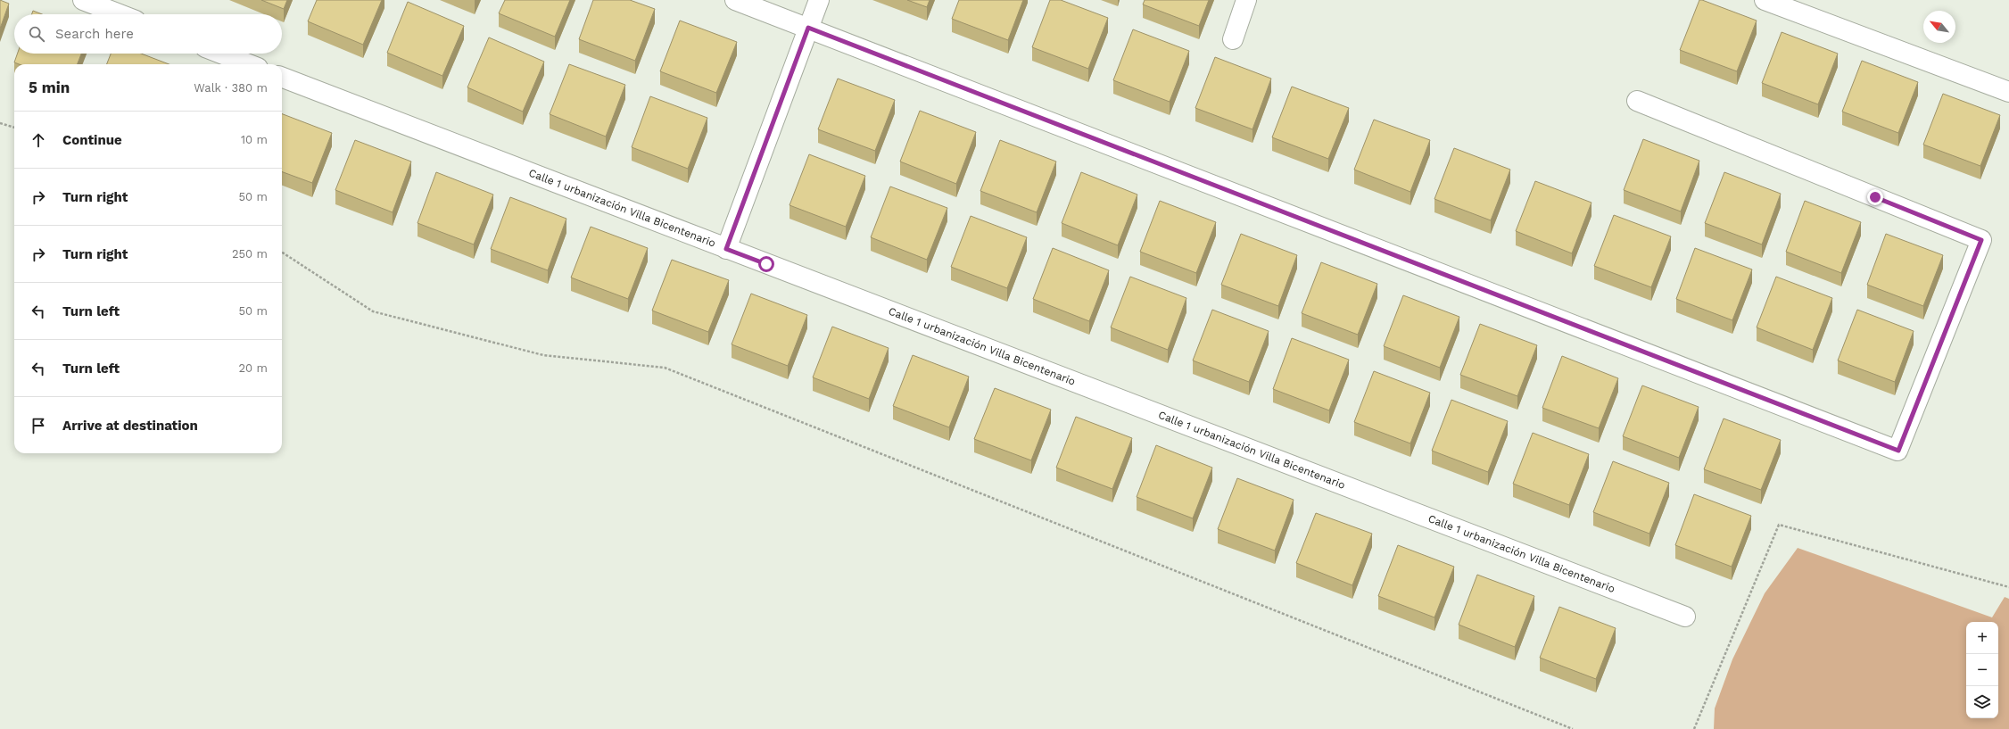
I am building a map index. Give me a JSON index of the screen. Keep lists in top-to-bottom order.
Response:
{
  "streets": {
    "street": ["Calle 1 urbanización Villa Bicentenario"]
  },
  "north": "top left",
  "page": {
    "search": "Search here",
    "heading": ["5 min", "Walk · 380 m"],
    "list": [
      ["Continue", "10 m"],
      ["Turn right", "50 m"],
      ["Turn right", "250 m"],
      ["Turn left", "50 m"],
      ["Turn left", "20 m"],
      "Arrive at destination"
    ],
    "map_buttons": ["+", "−"]
  }
}
